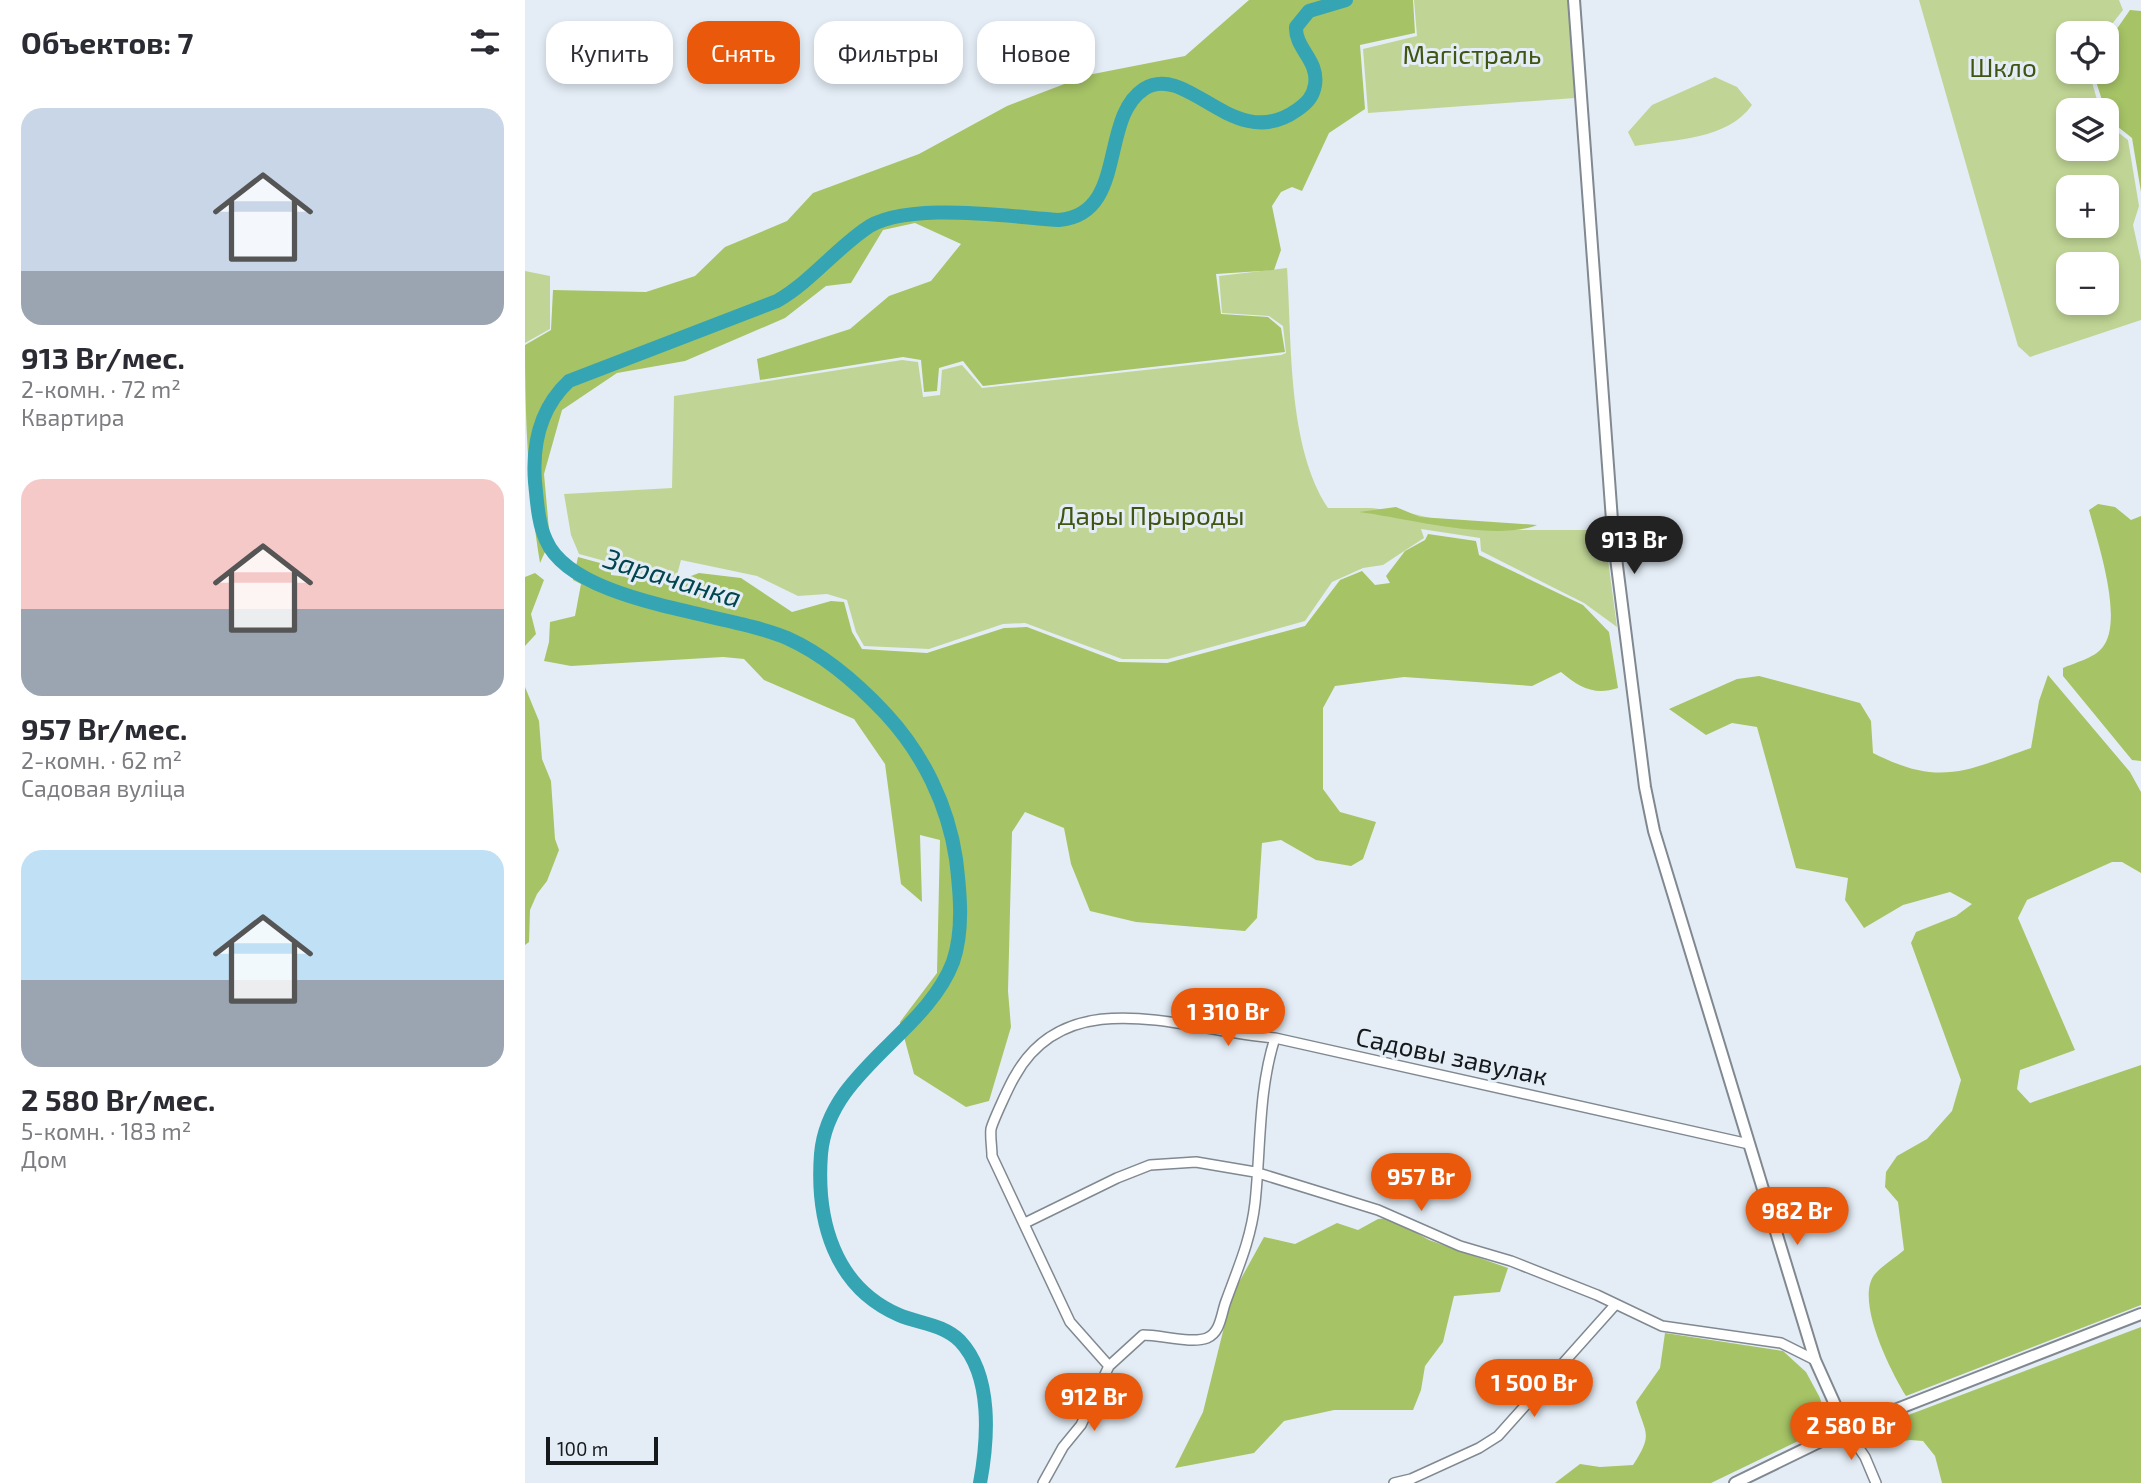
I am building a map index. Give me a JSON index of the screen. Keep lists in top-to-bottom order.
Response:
{
  "streets": {
    "street": ["Садовы завулак"]
  },
  "water": ["Зарачанка"],
  "parks": ["Магістраль", "Шкло", "Дары Прыроды"],
  "scale_bar": "100 m",
  "page": {
    "heading": "Объектов: 7",
    "map_buttons": ["+", "−"],
    "chip": [
      "Купить",
      "Снять",
      "Фильтры",
      "Новое"
    ],
    "list": [
      {
        "name": "913 Br/мес.",
        "note": "2-комн. · 72 m² · Квартира"
      },
      {
        "name": "957 Br/мес.",
        "note": "2-комн. · 62 m² · Садовая вуліца"
      },
      {
        "name": "2 580 Br/мес.",
        "note": "5-комн. · 183 m² · Дом"
      }
    ],
    "price": [
      "913 Br",
      "1 310 Br",
      "957 Br",
      "982 Br",
      "1 500 Br",
      "912 Br",
      "2 580 Br"
    ],
    "scale": "100 m"
  }
}
